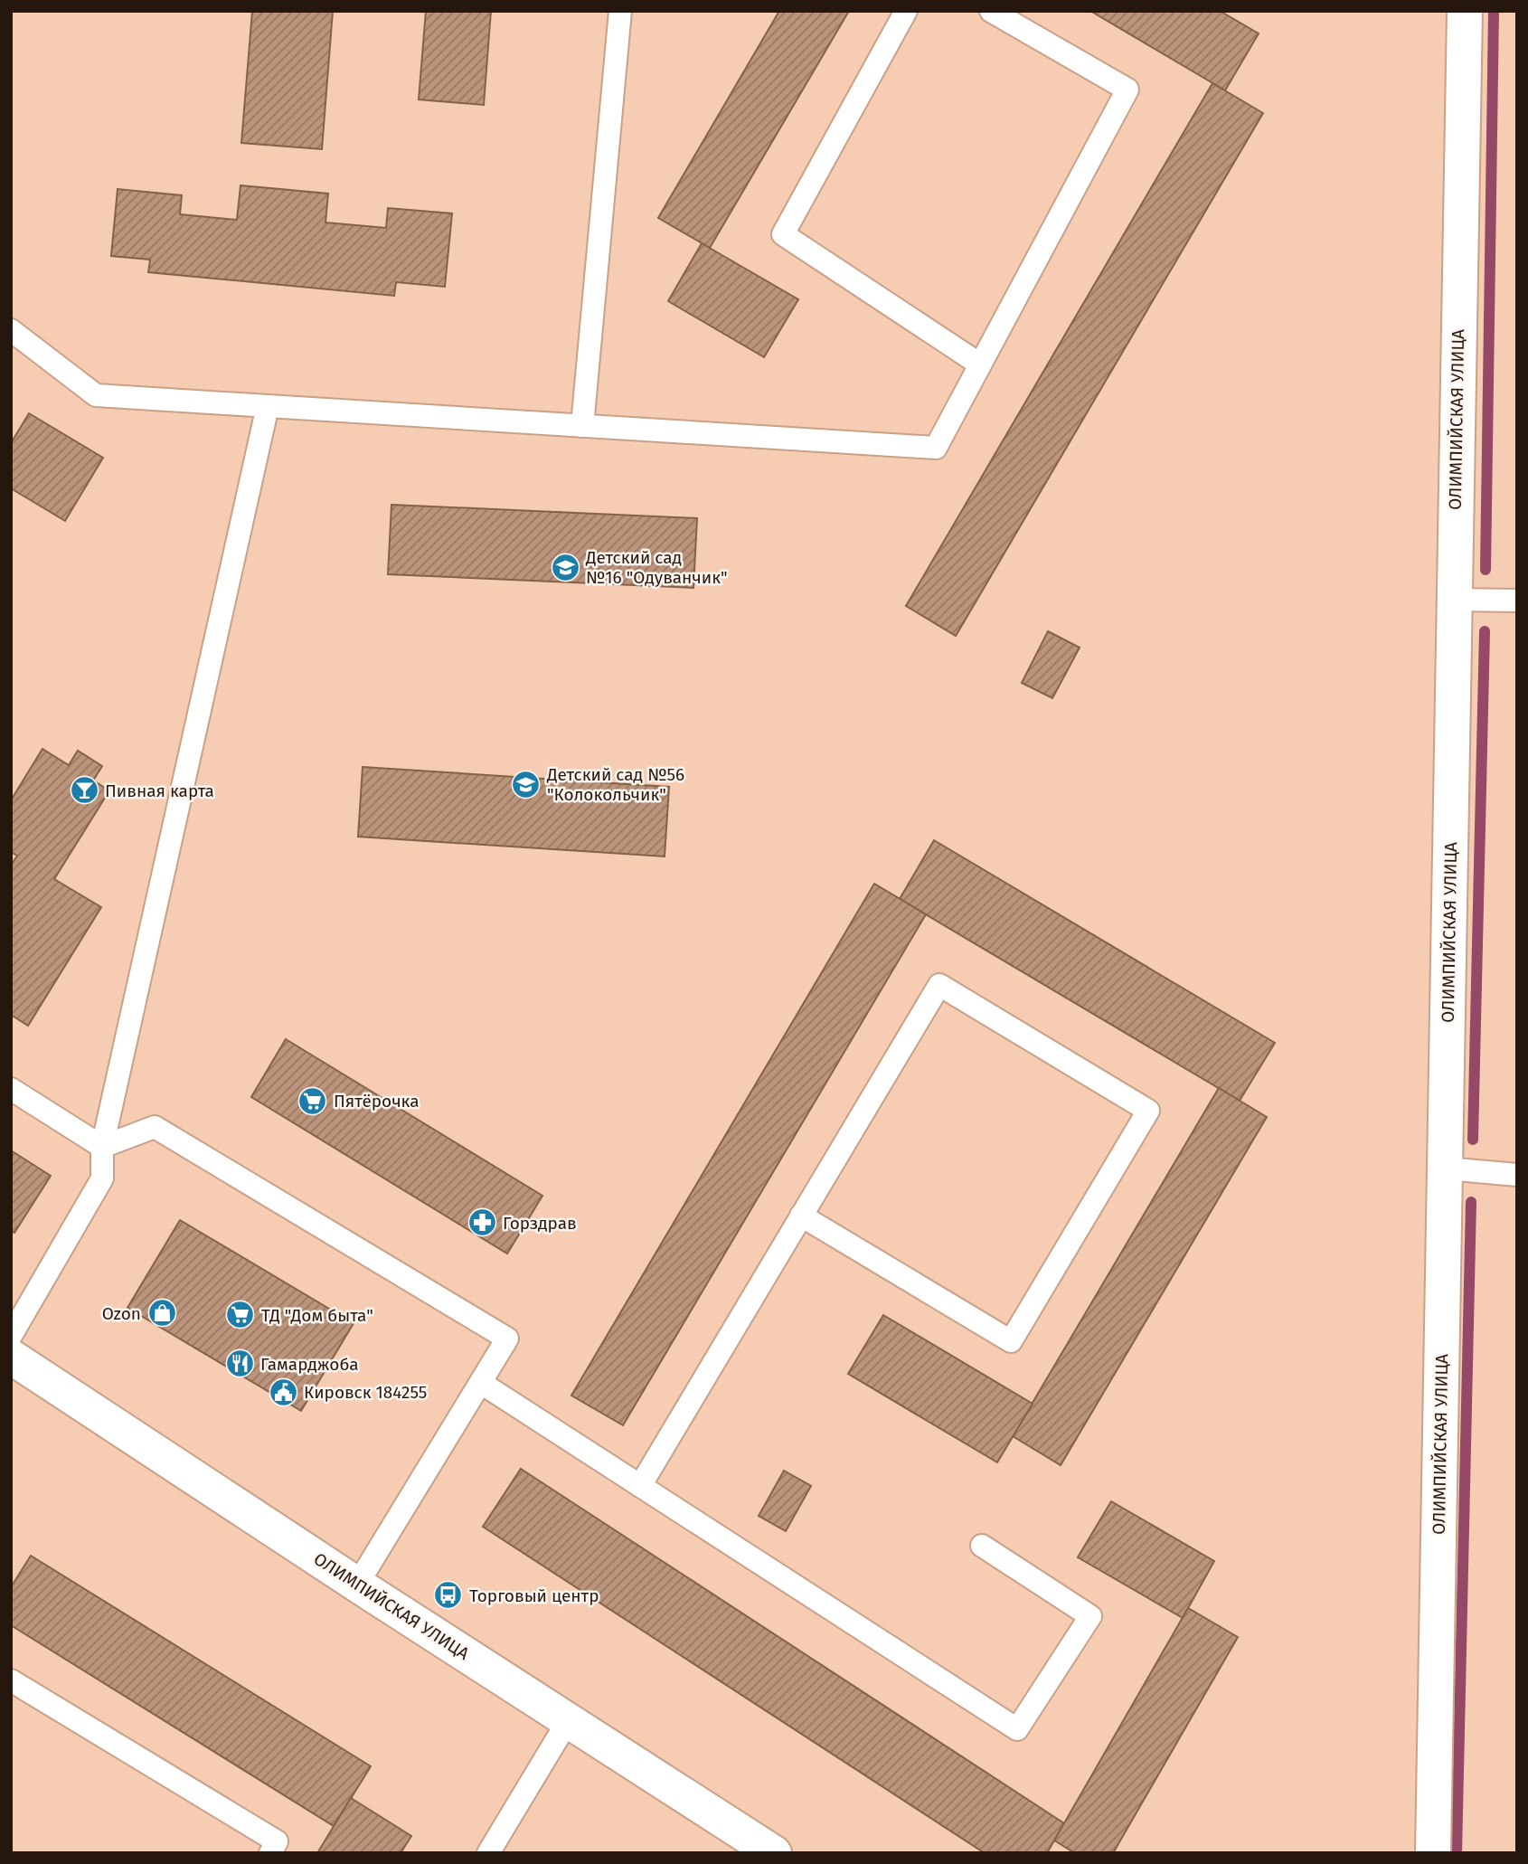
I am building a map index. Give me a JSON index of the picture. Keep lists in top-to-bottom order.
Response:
{
  "streets": {
    "street": ["ОЛИМПИЙСКАЯ УЛИЦА"]
  },
  "places": {
    "school or university": ["Детский сад №16 \"Одуванчик\"", "Детский сад №56 \"Колокольчик\""],
    "bar": ["Пивная карта"],
    "supermarket": ["Пятёрочка", "ТД \"Дом быта\""],
    "pharmacy": ["Горздрав"],
    "shop": ["Ozon"],
    "restaurant": ["Гамарджоба"],
    "public building": ["Кировск 184255"],
    "bus stop": ["Торговый центр"]
  }
}
